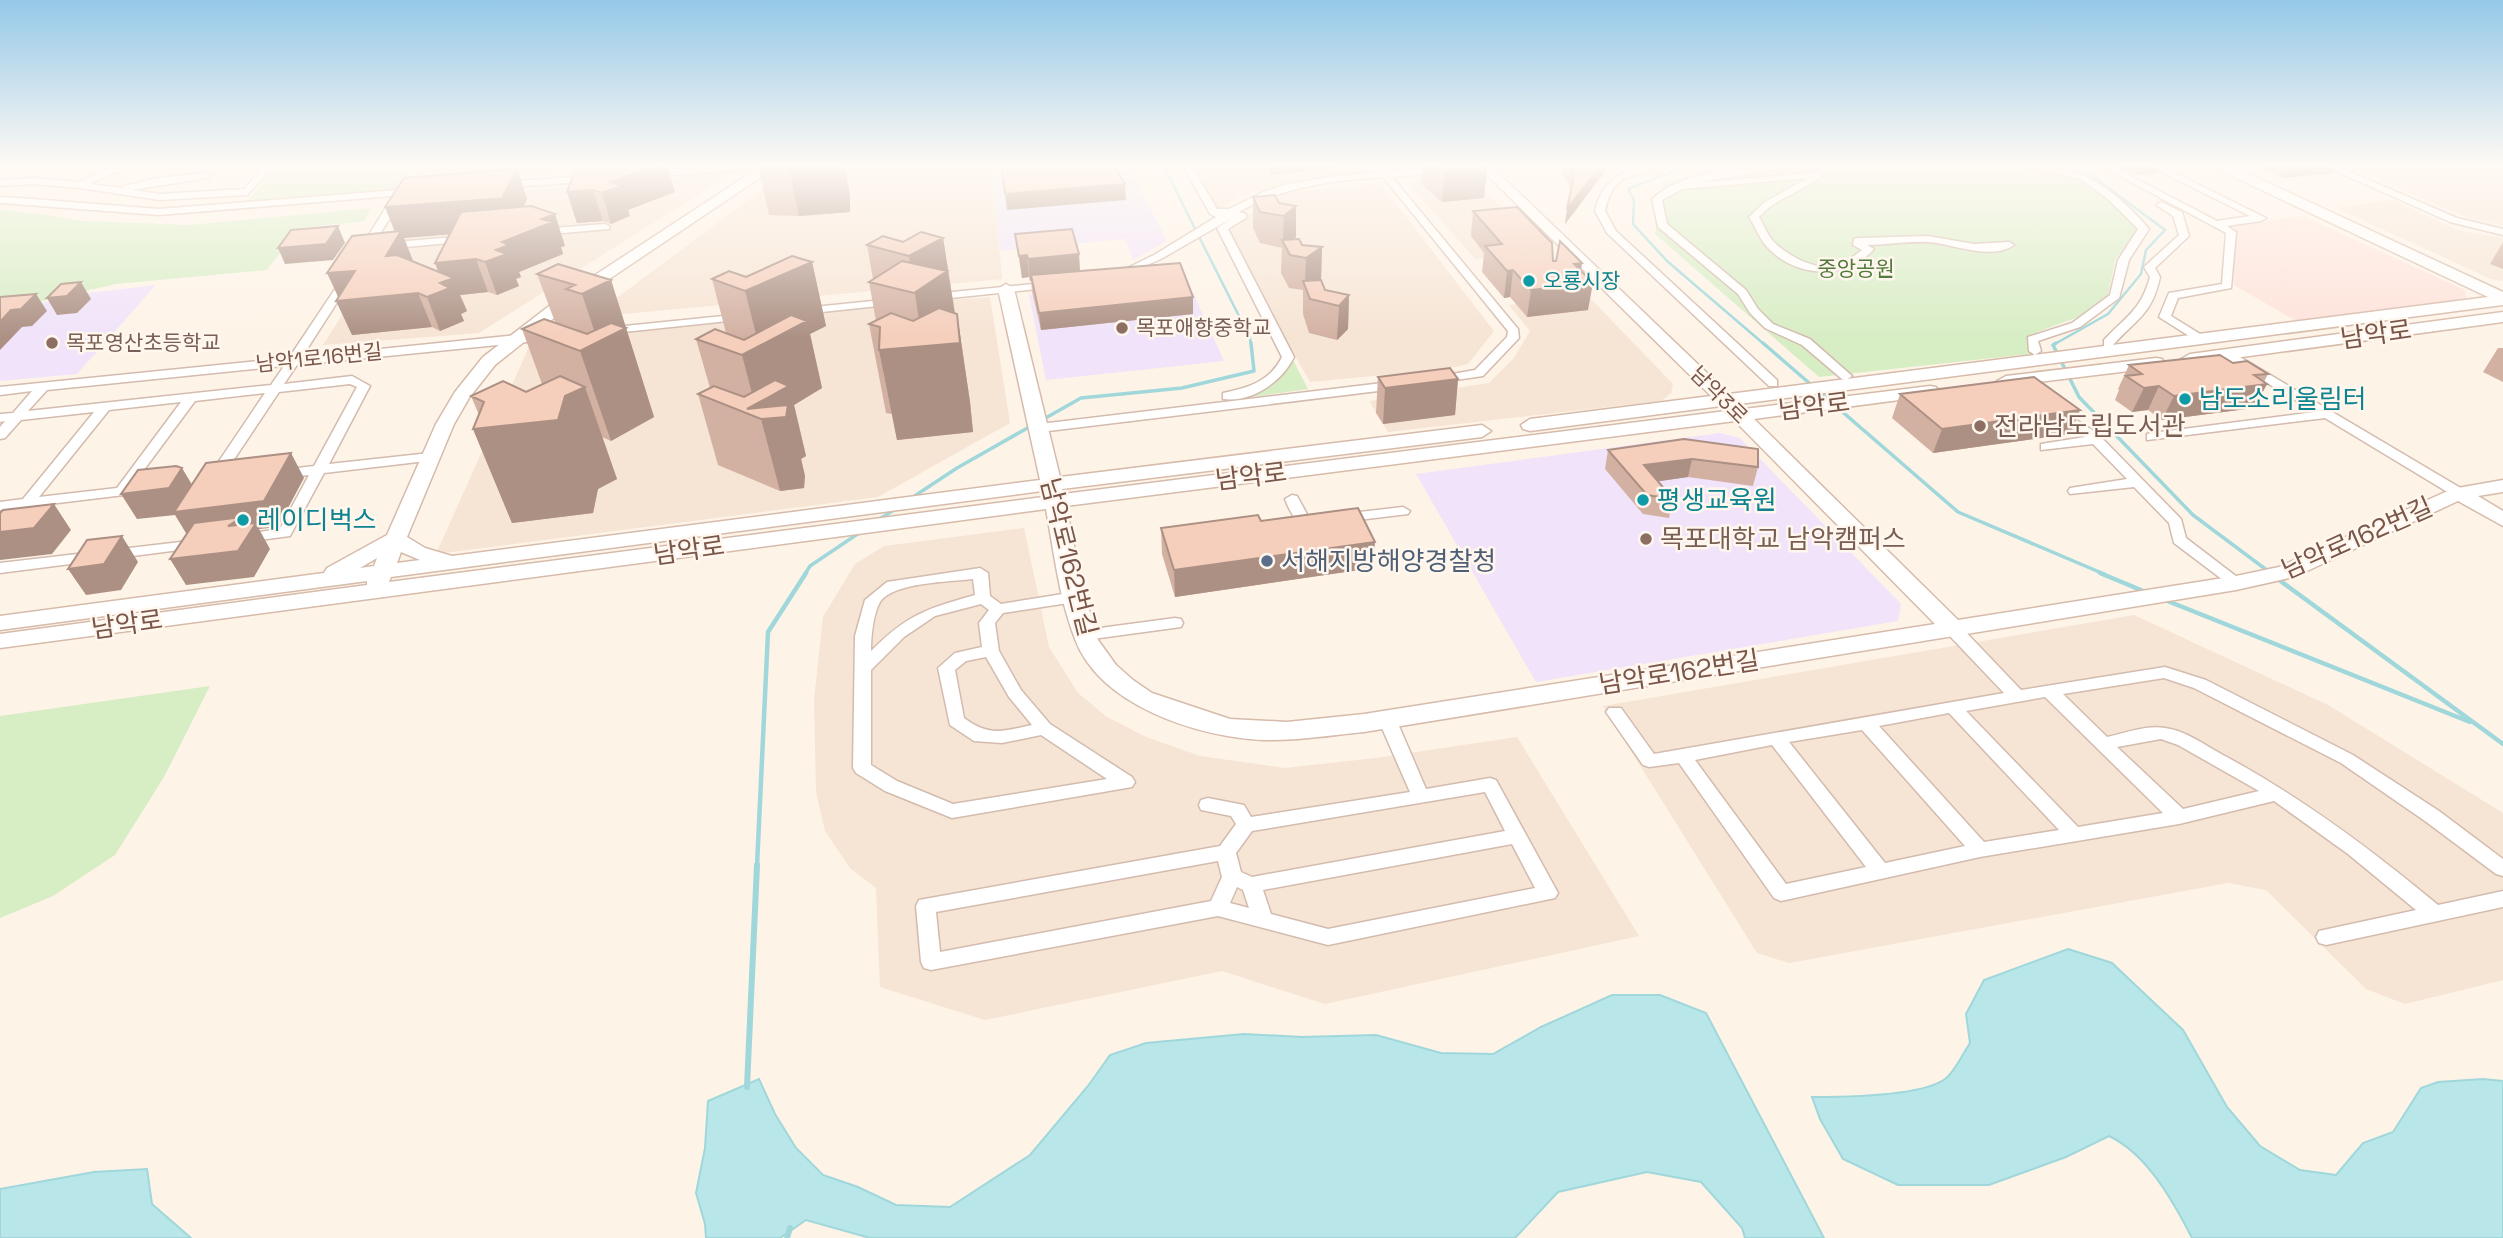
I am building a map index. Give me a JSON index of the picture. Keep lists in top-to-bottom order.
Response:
{
  "streets": {
    "street": [
      "남악로",
      "남악1로16번길",
      "남악3로",
      "남악로162번길"
    ]
  },
  "crossings": [
    ["남악로", "남악3로"],
    ["남악로", "남악로162번길"],
    ["남악3로", "남악로162번길"]
  ],
  "parks": ["중앙공원"],
  "places": [
    "오룡시장",
    "목포애향중학교",
    "목포영산초등학교",
    "남도소리울림터",
    "전라남도립도서관",
    "평생교육원",
    "레이디벅스",
    "목포대학교 남악캠퍼스",
    "서해지방해양경찰청"
  ]
}
